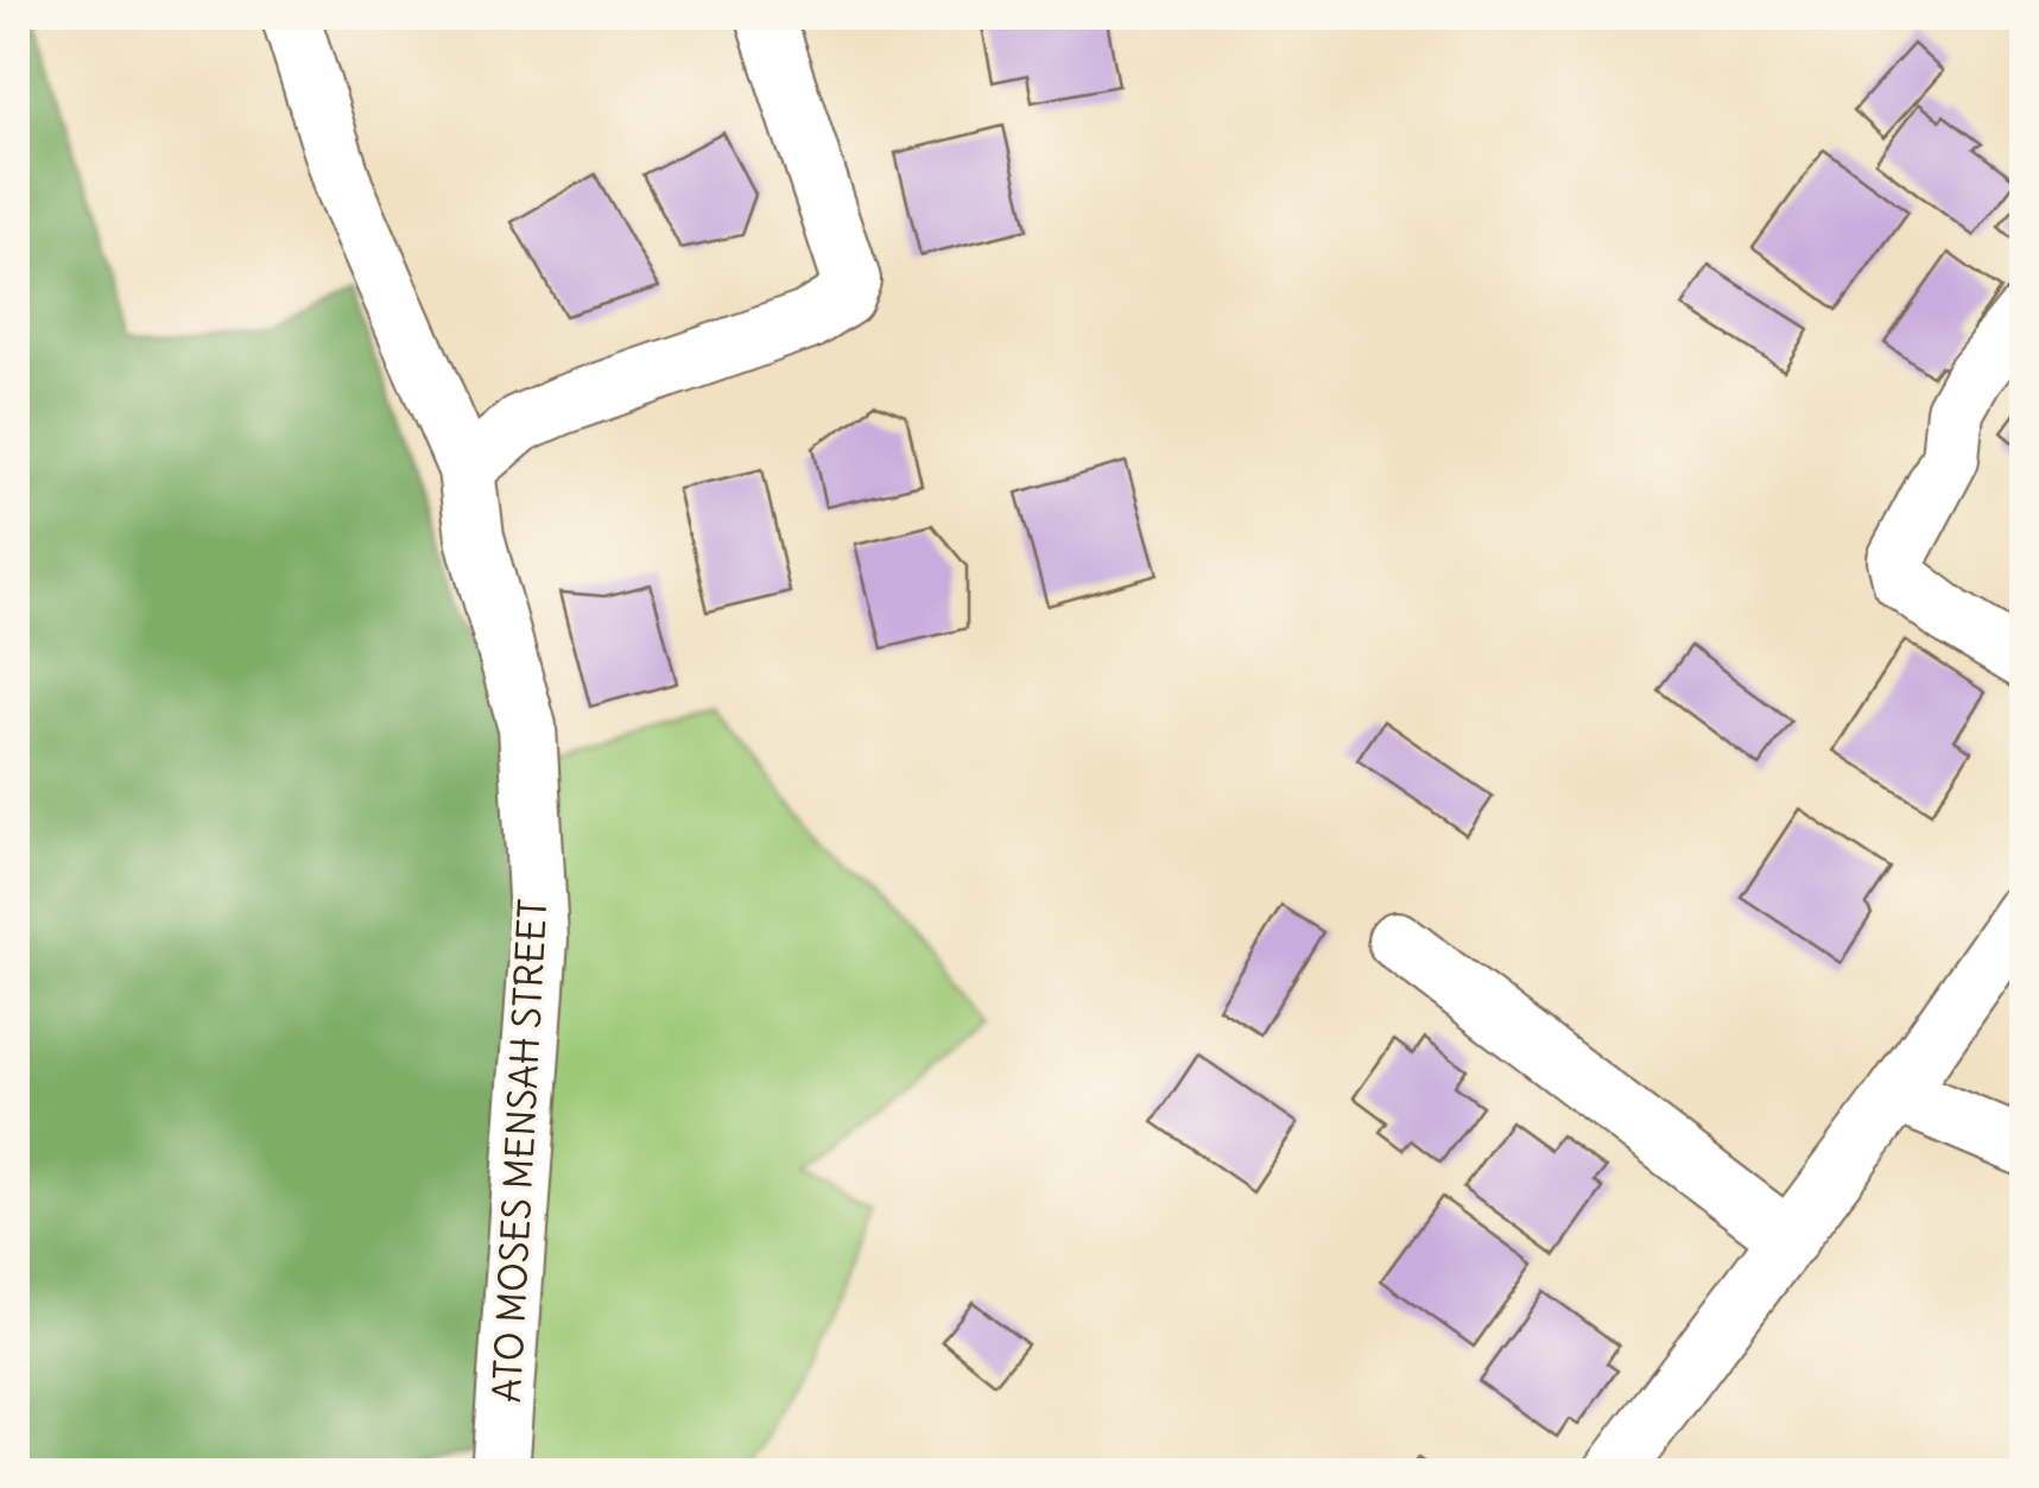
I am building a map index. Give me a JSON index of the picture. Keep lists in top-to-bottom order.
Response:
{
  "streets": {
    "street": ["ATO MOSES MENSAH STREET"]
  }
}
